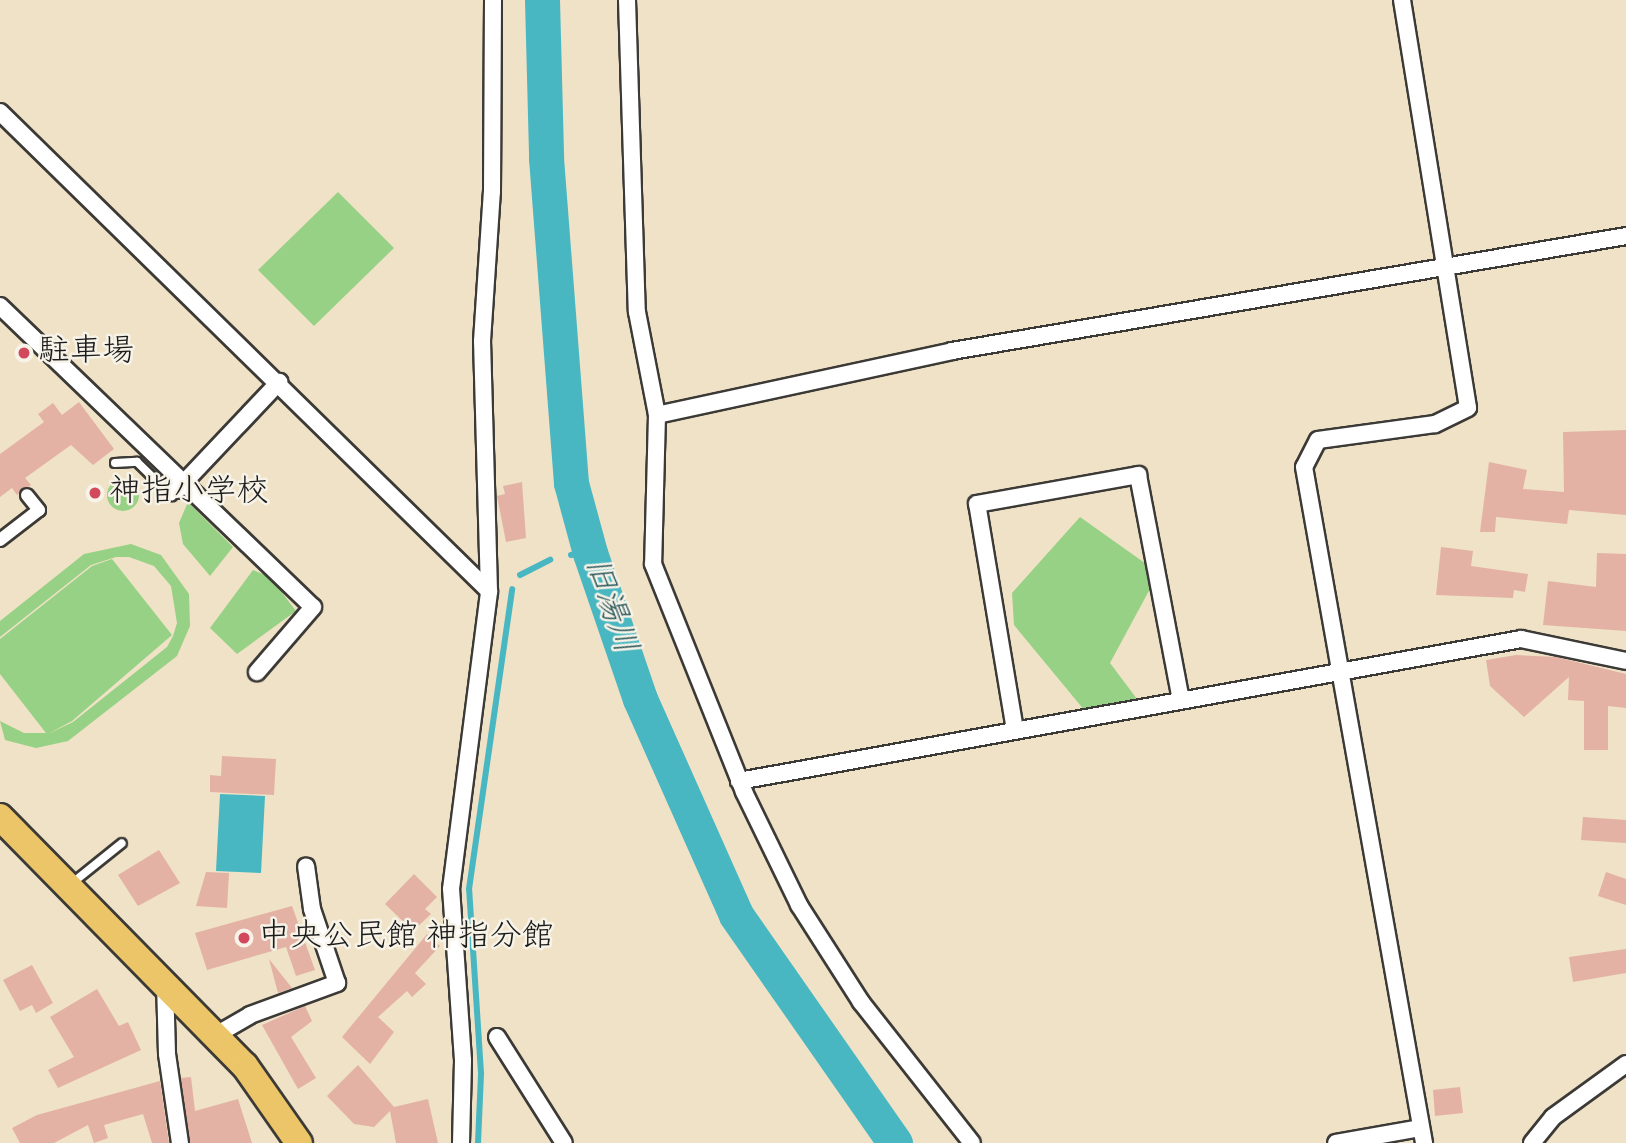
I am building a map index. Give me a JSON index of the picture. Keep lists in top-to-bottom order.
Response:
{
  "water": ["旧湯川"],
  "places": ["駐車場", "神指小学校", "中央公民館 神指分館"]
}
